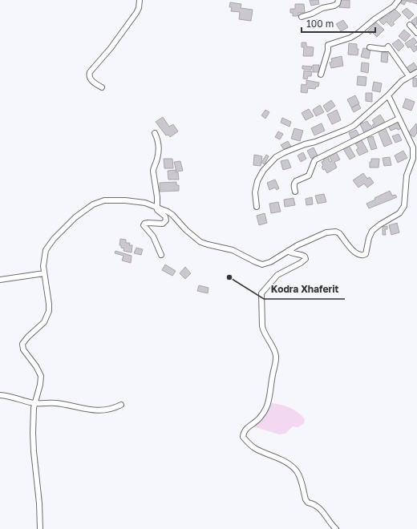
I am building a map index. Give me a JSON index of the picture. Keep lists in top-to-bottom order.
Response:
{
  "places": ["Kodra Xhaferit"],
  "scale_bar": "100 m"
}
